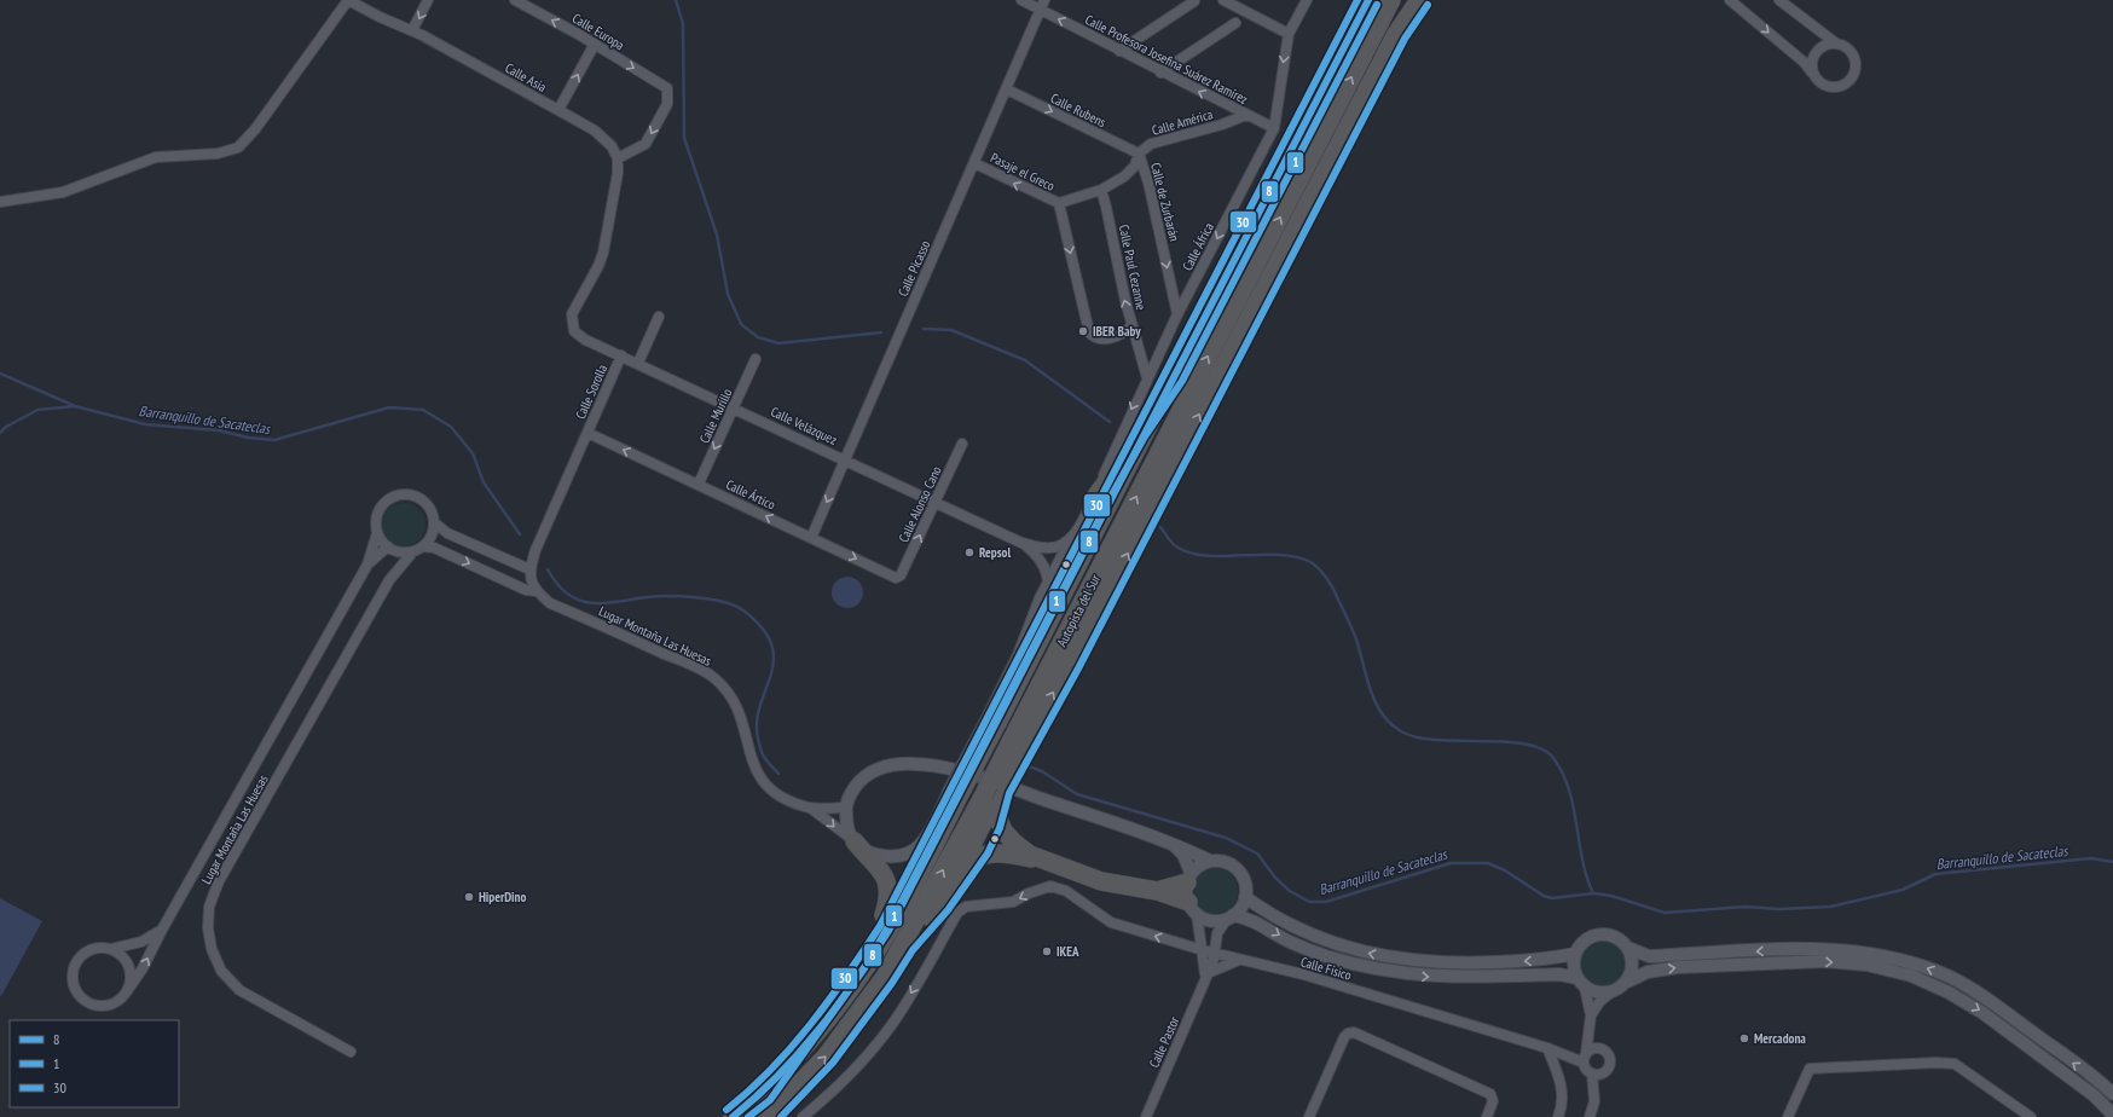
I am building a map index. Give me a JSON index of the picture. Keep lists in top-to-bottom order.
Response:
{
  "streets": {
    "highway": ["Autopista del Sur"],
    "street": [
      "Calle Europa",
      "Calle Profesora Josefina Suárez Ramírez",
      "Calle Asia",
      "Calle Rubens",
      "Calle América",
      "Pasaje el Greco",
      "Calle de Zurbarán",
      "Calle África",
      "Calle Paul Cezanne",
      "Calle Picasso",
      "Calle Sorolla",
      "Calle Murillo",
      "Calle Velázquez",
      "Calle Ártico",
      "Calle Alonso Cano",
      "Lugar Montaña Las Huesas",
      "Calle Físico",
      "Calle Pastor"
    ]
  },
  "crossings": [
    ["Calle Europa", "Calle Asia"],
    ["Calle Europa", "Calle Velázquez"],
    ["Calle Profesora Josefina Suárez Ramírez", "Calle América"],
    ["Calle Profesora Josefina Suárez Ramírez", "Calle África"],
    ["Calle Profesora Josefina Suárez Ramírez", "Calle Picasso"],
    ["Calle Asia", "Calle Velázquez"],
    ["Calle Rubens", "Calle América"],
    ["Calle Rubens", "Calle de Zurbarán"],
    ["Calle Rubens", "Calle Picasso"],
    ["Calle América", "Pasaje el Greco"],
    ["Calle América", "Calle de Zurbarán"],
    ["Calle América", "Calle Paul Cezanne"],
    ["Pasaje el Greco", "Calle Picasso"],
    ["Calle de Zurbarán", "Calle África"],
    ["Calle África", "Calle Paul Cezanne"],
    ["Calle África", "Calle Velázquez"],
    ["Calle Picasso", "Calle Velázquez"],
    ["Calle Picasso", "Calle Ártico"],
    ["Calle Sorolla", "Calle Velázquez"],
    ["Calle Sorolla", "Calle Ártico"],
    ["Calle Murillo", "Calle Velázquez"],
    ["Calle Murillo", "Calle Ártico"],
    ["Calle Velázquez", "Calle Alonso Cano"],
    ["Calle Ártico", "Calle Alonso Cano"],
    ["Calle Físico", "Calle Pastor"]
  ],
  "one_way": [
    "Calle Profesora Josefina Suárez Ramírez",
    "Calle Rubens",
    "Pasaje el Greco",
    "Calle de Zurbarán",
    "Calle África",
    "Calle Paul Cezanne",
    "Calle Murillo",
    "Calle Alonso Cano",
    "Calle Físico"
  ],
  "water": ["Barranquillo de Sacateclas"],
  "places": [
    "IBER Baby",
    "Repsol",
    "HiperDino",
    "IKEA",
    "Mercadona"
  ],
  "lines": ["transit line 8", "transit line 30", "transit line 1"],
  "legend": ["8", "1", "30"]
}
